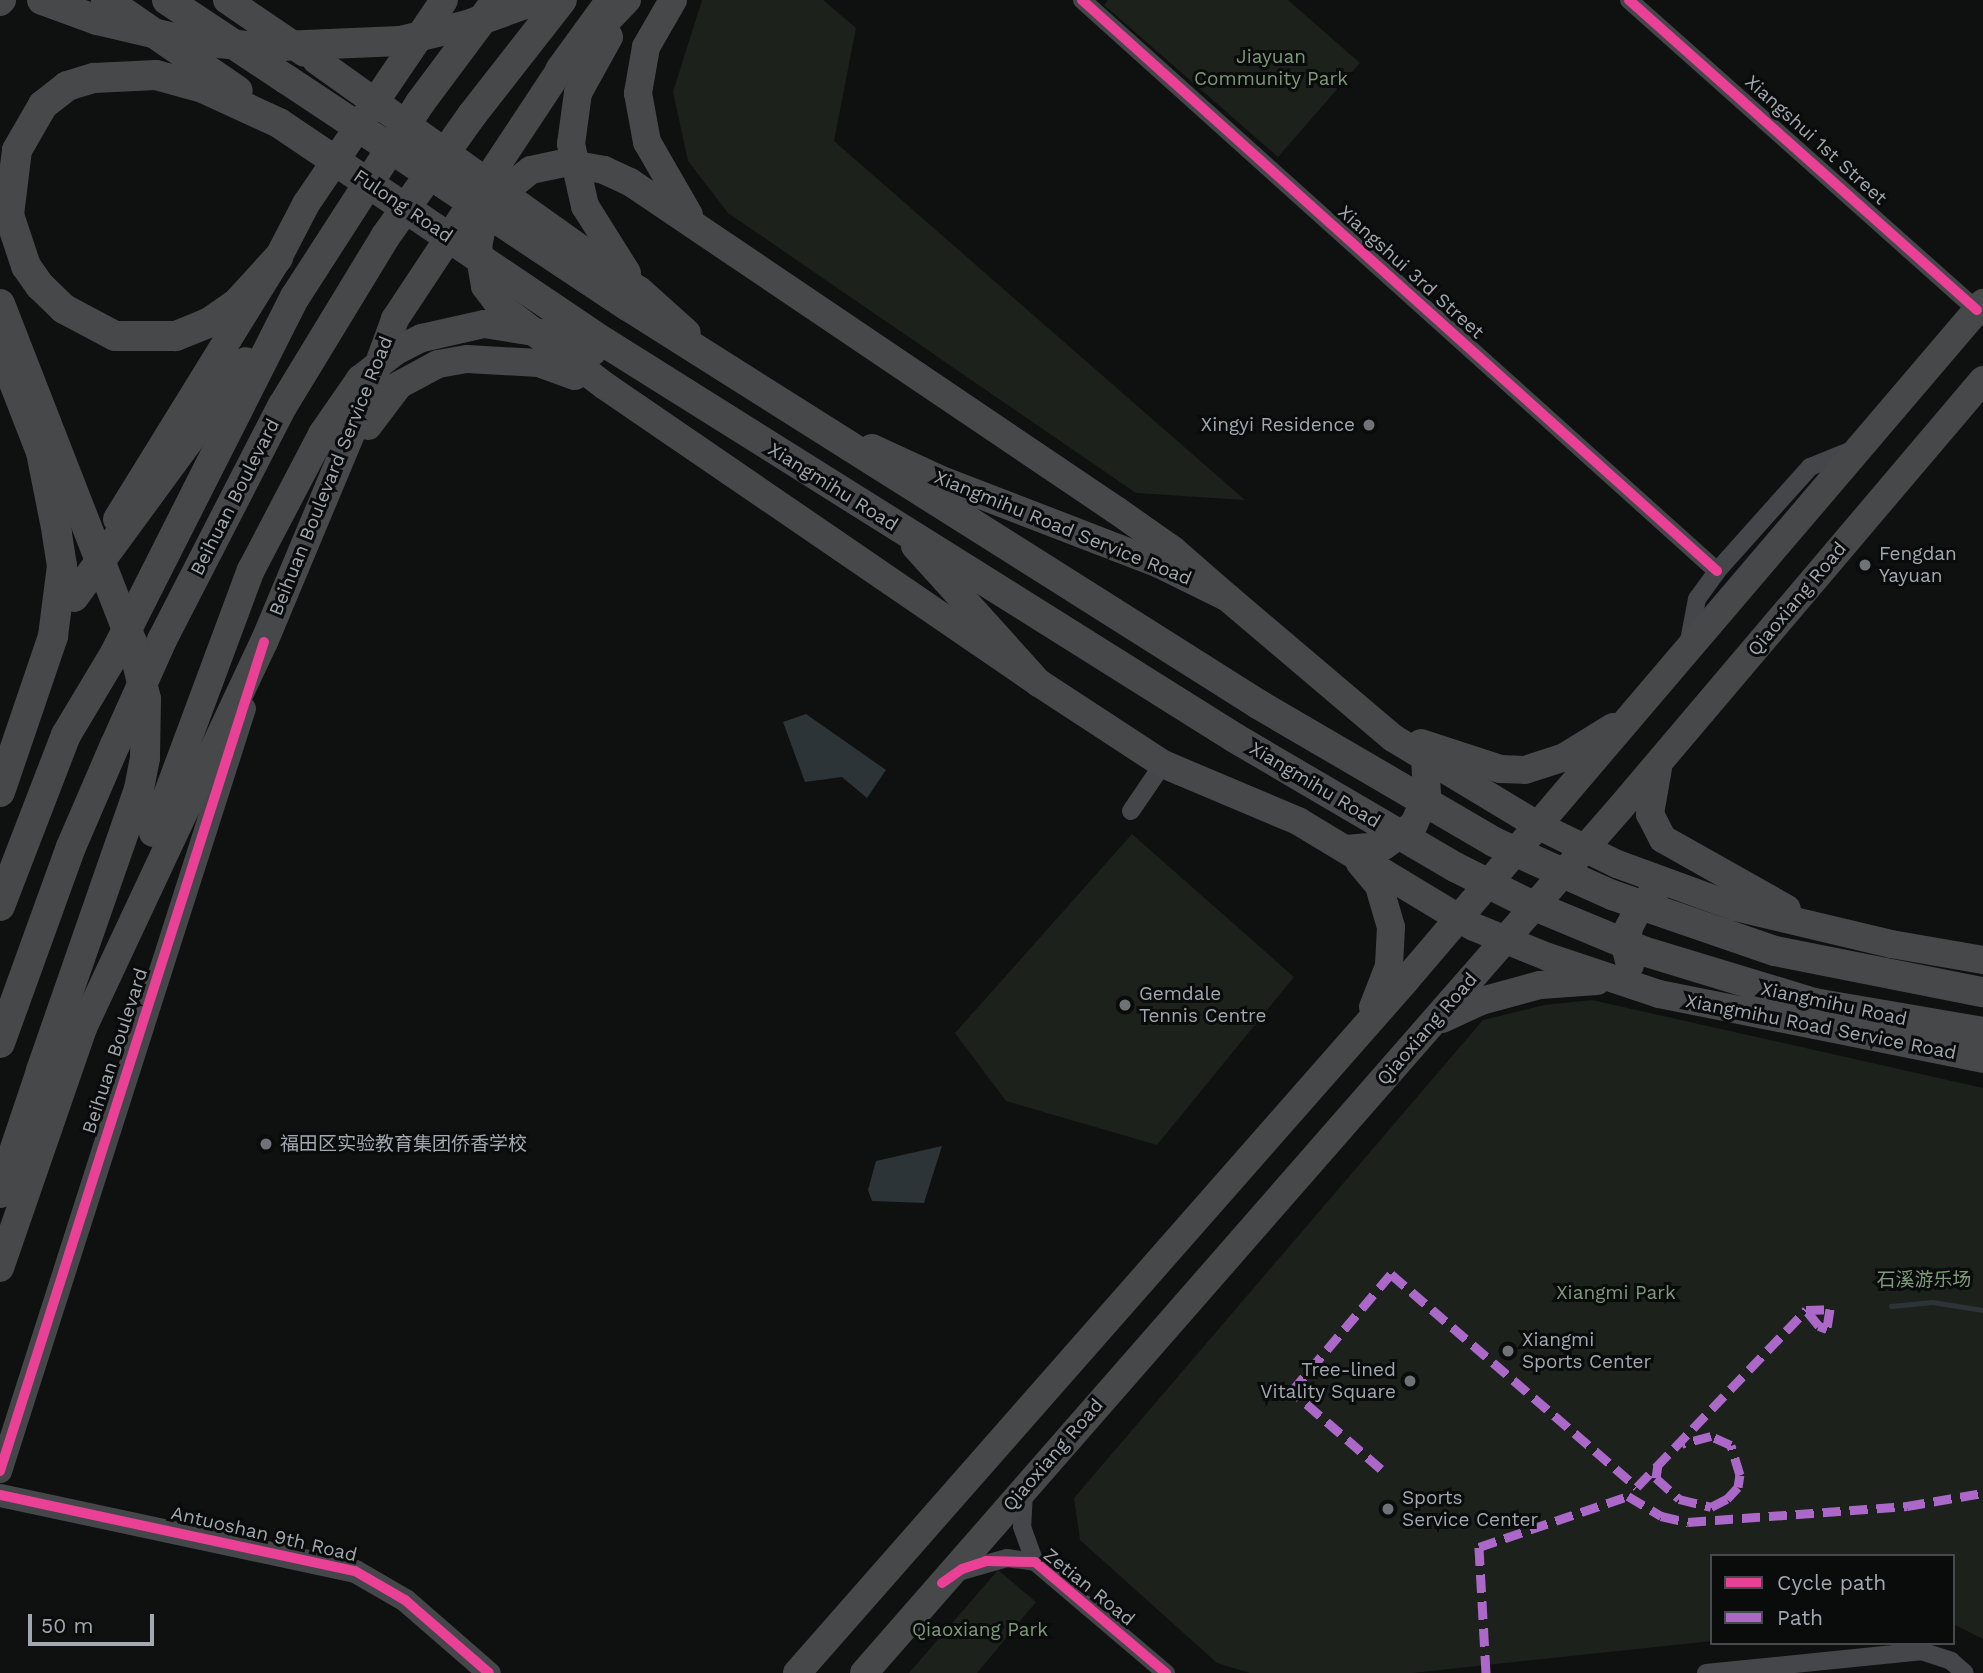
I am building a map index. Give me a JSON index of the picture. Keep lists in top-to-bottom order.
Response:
{
  "streets": {
    "highway": ["Fulong Road", "Xiangmihu Road", "Beihuan Boulevard"],
    "main road": ["Beihuan Boulevard Service Road", "Xiangmihu Road Service Road", "Qiaoxiang Road"],
    "street": [
      "Xiangshui 1st Street",
      "Xiangshui 3rd Street",
      "Antuoshan 9th Road",
      "Zetian Road"
    ]
  },
  "crossings": [
    ["Fulong Road", "Xiangmihu Road"],
    ["Beihuan Boulevard Service Road", "Beihuan Boulevard"],
    ["Xiangmihu Road", "Xiangmihu Road Service Road"],
    ["Xiangmihu Road Service Road", "Qiaoxiang Road"],
    ["Qiaoxiang Road", "Zetian Road"]
  ],
  "parks": [
    "Jiayuan Community Park",
    "石溪游乐场",
    "Xiangmi Park",
    "Qiaoxiang Park"
  ],
  "places": [
    "Xingyi Residence",
    "Fengdan Yayuan",
    "Gemdale Tennis Centre",
    "福田区实验教育集团侨香学校",
    "Xiangmi Sports Center",
    "Tree-lined Vitality Square",
    "Sports Service Center"
  ],
  "legend": ["Cycle path", "Path"],
  "scale_bar": "50 m"
}
